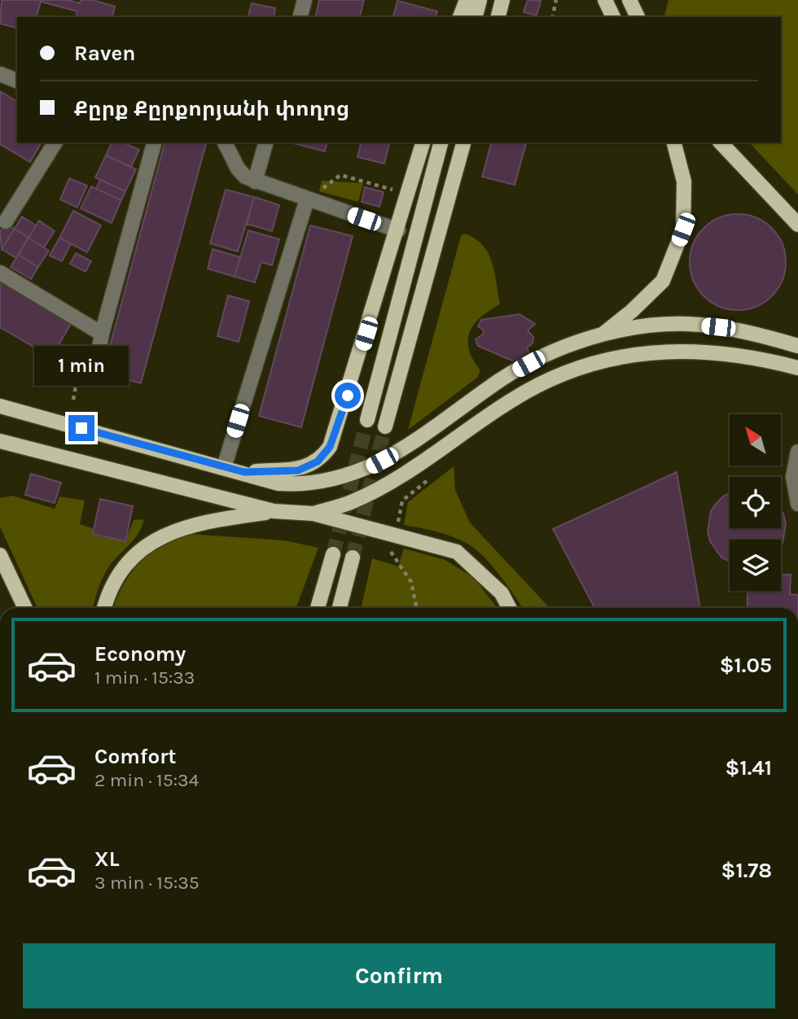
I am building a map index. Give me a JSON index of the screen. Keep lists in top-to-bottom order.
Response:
{
  "north": "top left",
  "page": {
    "banner": ["Raven", "Քըրք Քըրքորյանի փողոց"],
    "bubble": "1 min",
    "list": [
      {
        "name": "Economy",
        "note": "1 min · 15:33",
        "value": "$1.05"
      },
      {
        "name": "Comfort",
        "note": "2 min · 15:34",
        "value": "$1.41"
      },
      {
        "name": "XL",
        "note": "3 min · 15:35",
        "value": "$1.78"
      }
    ],
    "buttons": "Confirm"
  }
}
